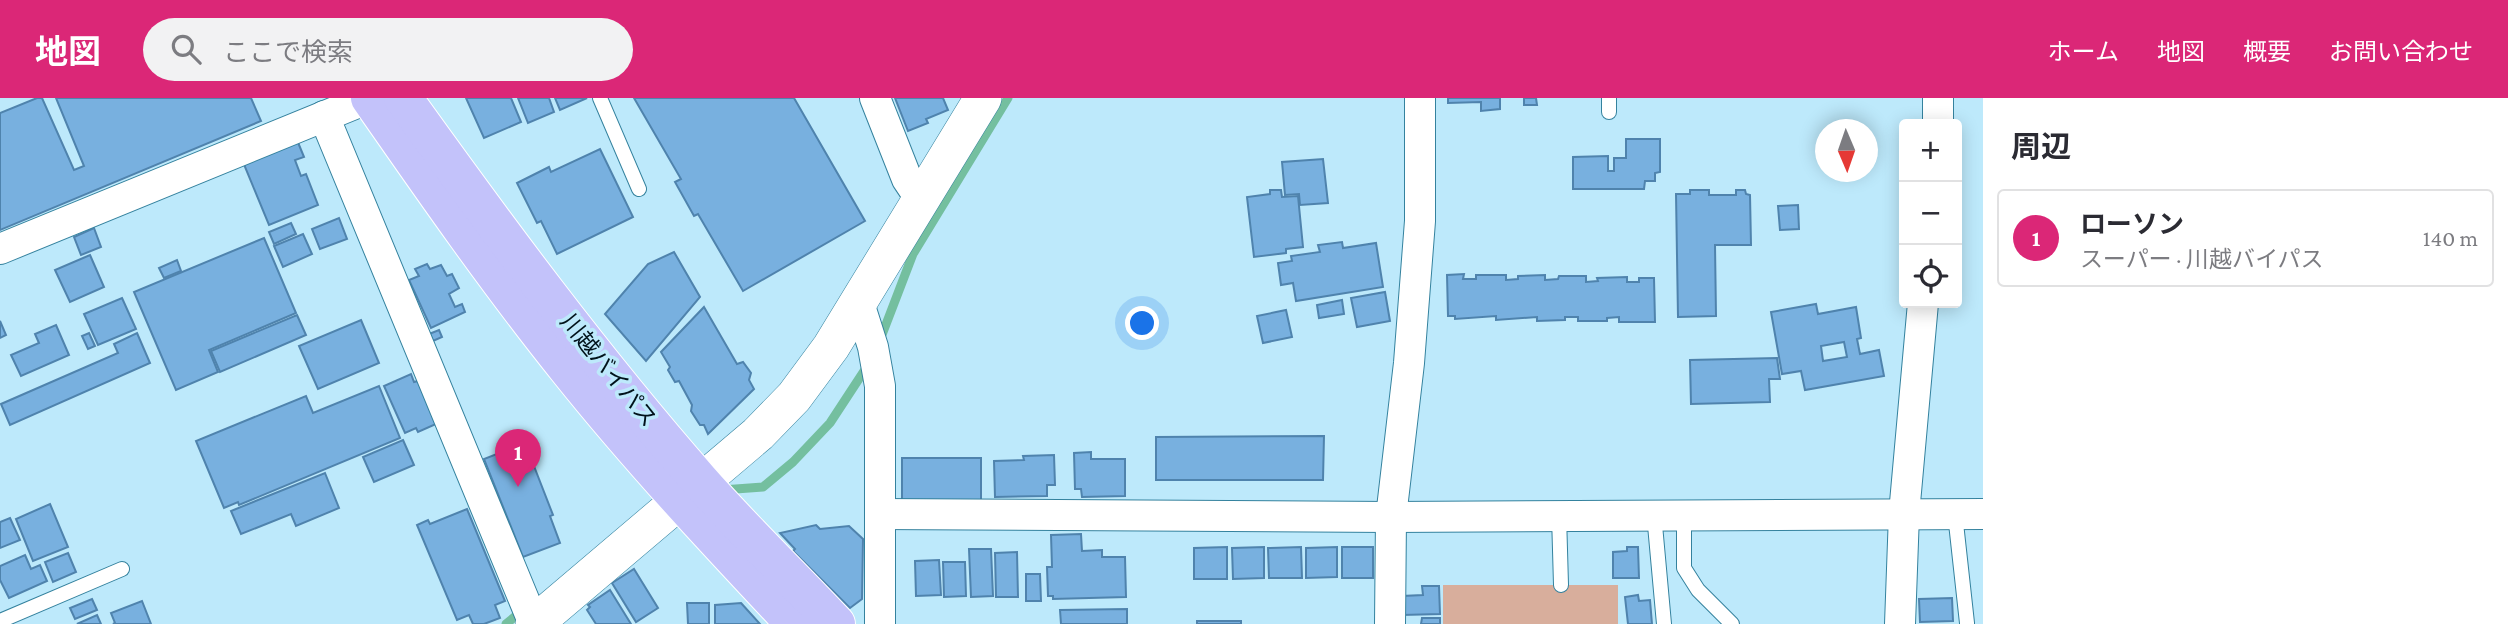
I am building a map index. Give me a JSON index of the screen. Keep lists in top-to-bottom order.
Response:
{
  "streets": {
    "highway": ["川越バイパス"]
  },
  "north": "bottom",
  "page": {
    "header": "地図",
    "search": "ここで検索",
    "nav": [
      "ホーム",
      "地図",
      "概要",
      "お問い合わせ"
    ],
    "heading": "周辺",
    "map_buttons": ["+", "−"],
    "list": [
      {
        "mark": "1",
        "name": "ローソン",
        "note": "スーパー · 川越バイパス",
        "value": "140 m"
      }
    ],
    "pins": "1"
  }
}
